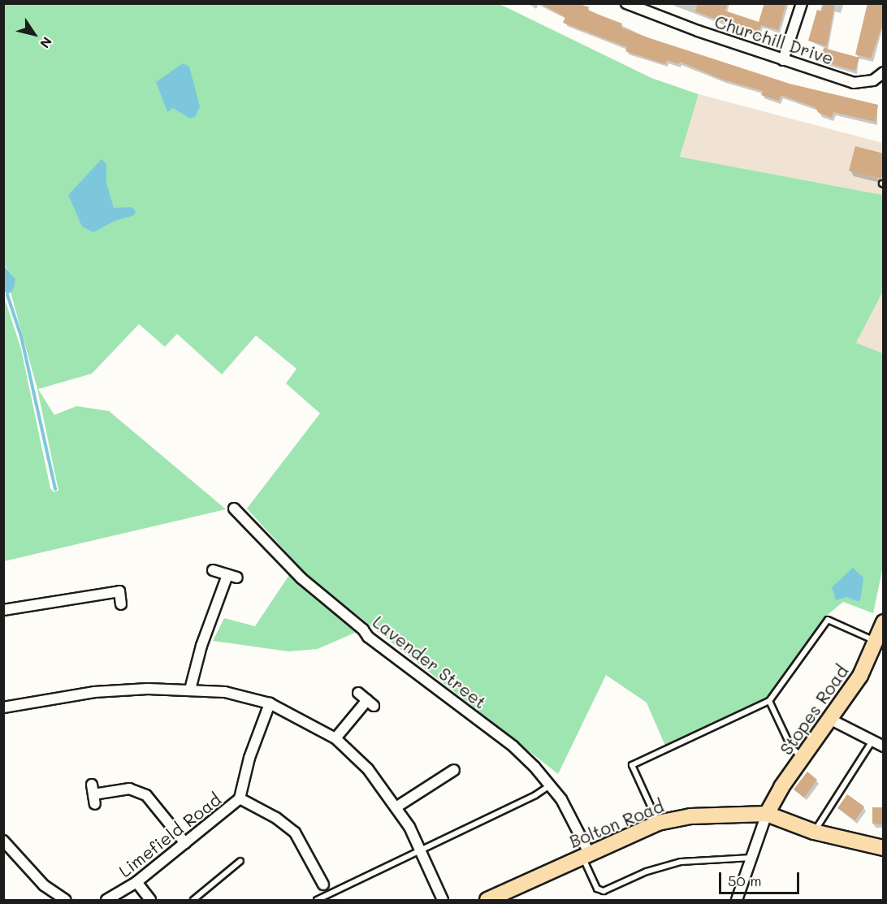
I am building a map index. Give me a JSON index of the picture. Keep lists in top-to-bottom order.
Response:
{
  "streets": {
    "main road": ["Stopes Road", "Bolton Road"],
    "street": ["Churchill Drive", "Lavender Street", "Limefield Road"]
  },
  "crossings": [
    ["Lavender Street", "Bolton Road"],
    ["Stopes Road", "Bolton Road"]
  ],
  "scale_bar": "50 m",
  "north": "bottom right"
}
